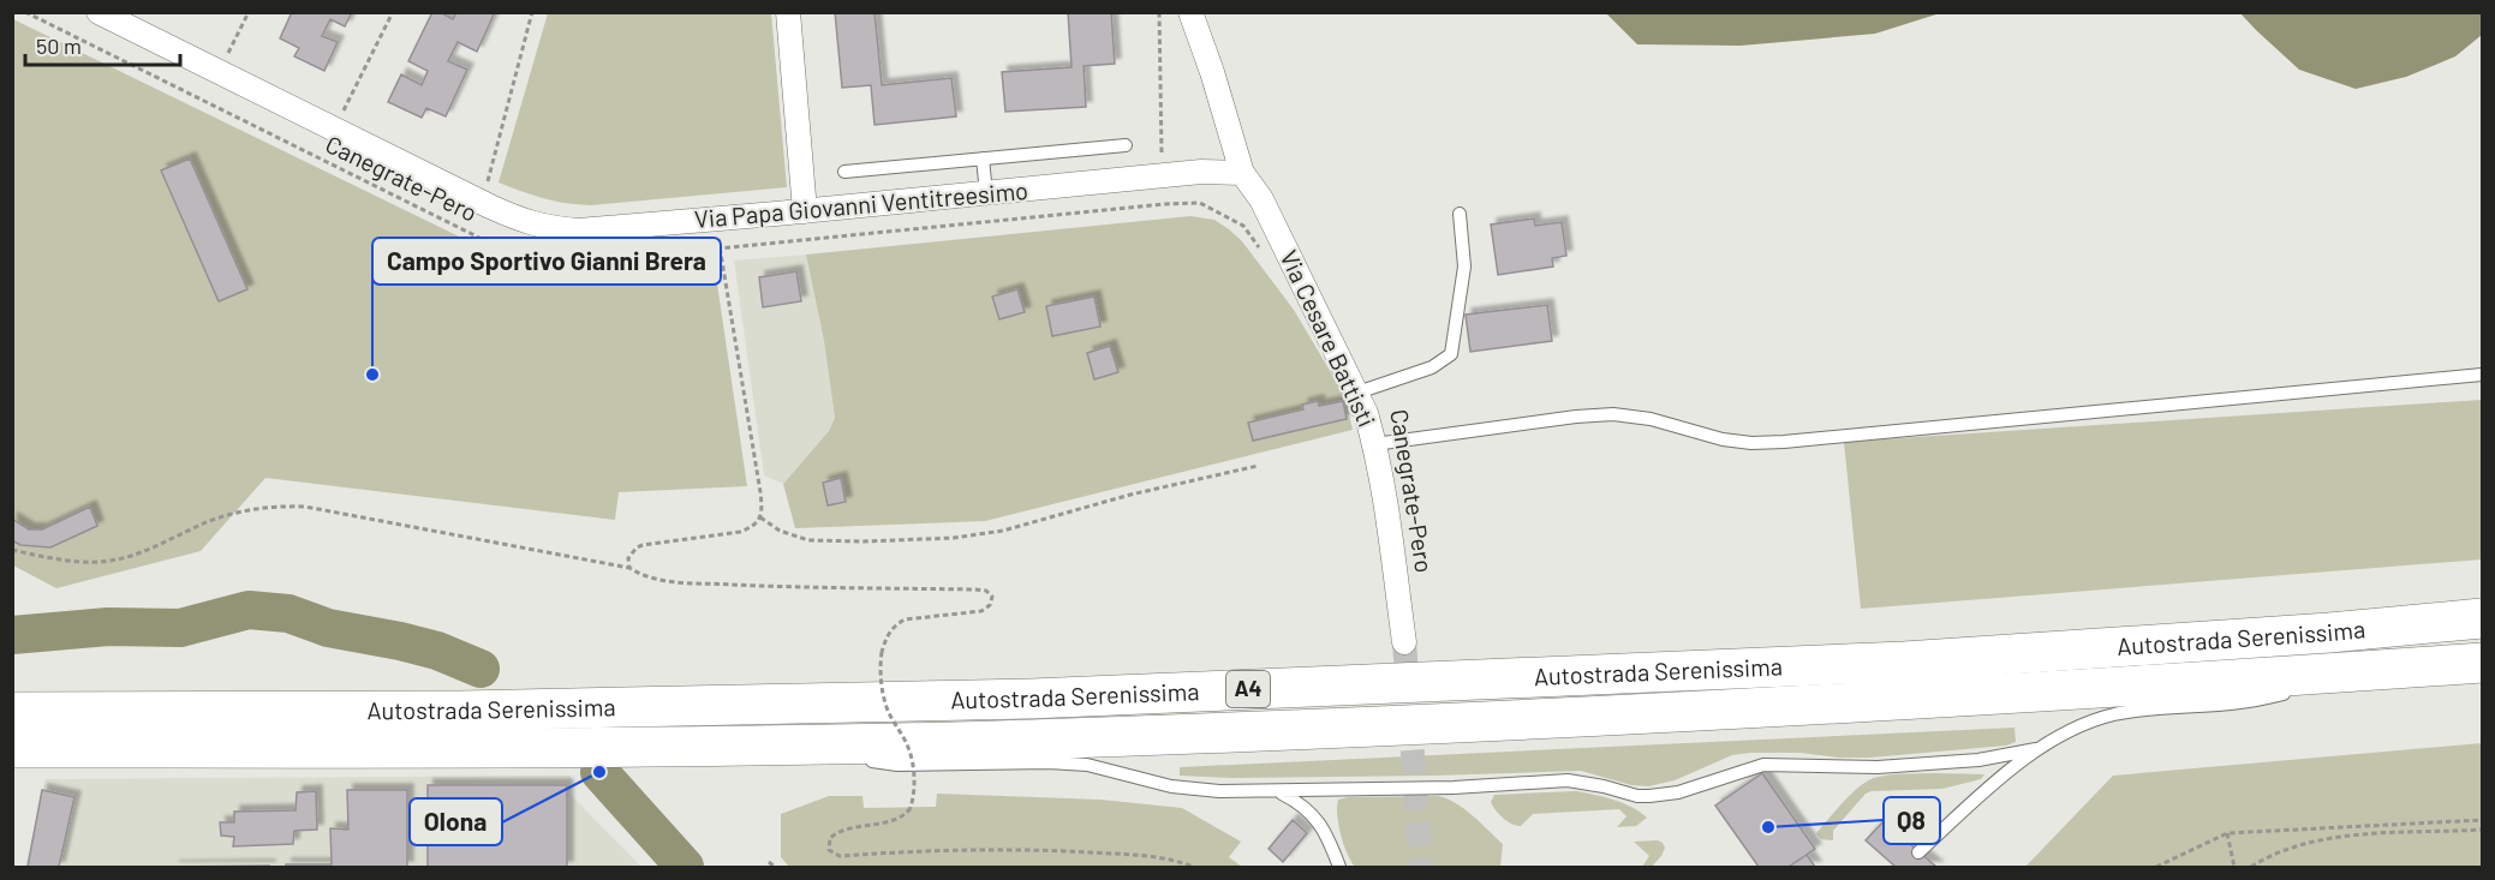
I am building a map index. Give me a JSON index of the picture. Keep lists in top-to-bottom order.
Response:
{
  "streets": {
    "highway": ["Autostrada Serenissima", "A4"],
    "street": ["Via Papa Giovanni Ventitreesimo", "Via Cesare Battisti"],
    "path": ["Canegrate-Pero"]
  },
  "crossings": [
    ["Via Papa Giovanni Ventitreesimo", "Via Cesare Battisti"]
  ],
  "places": ["Campo Sportivo Gianni Brera", "Olona", "Q8"],
  "scale_bar": "50 m"
}
